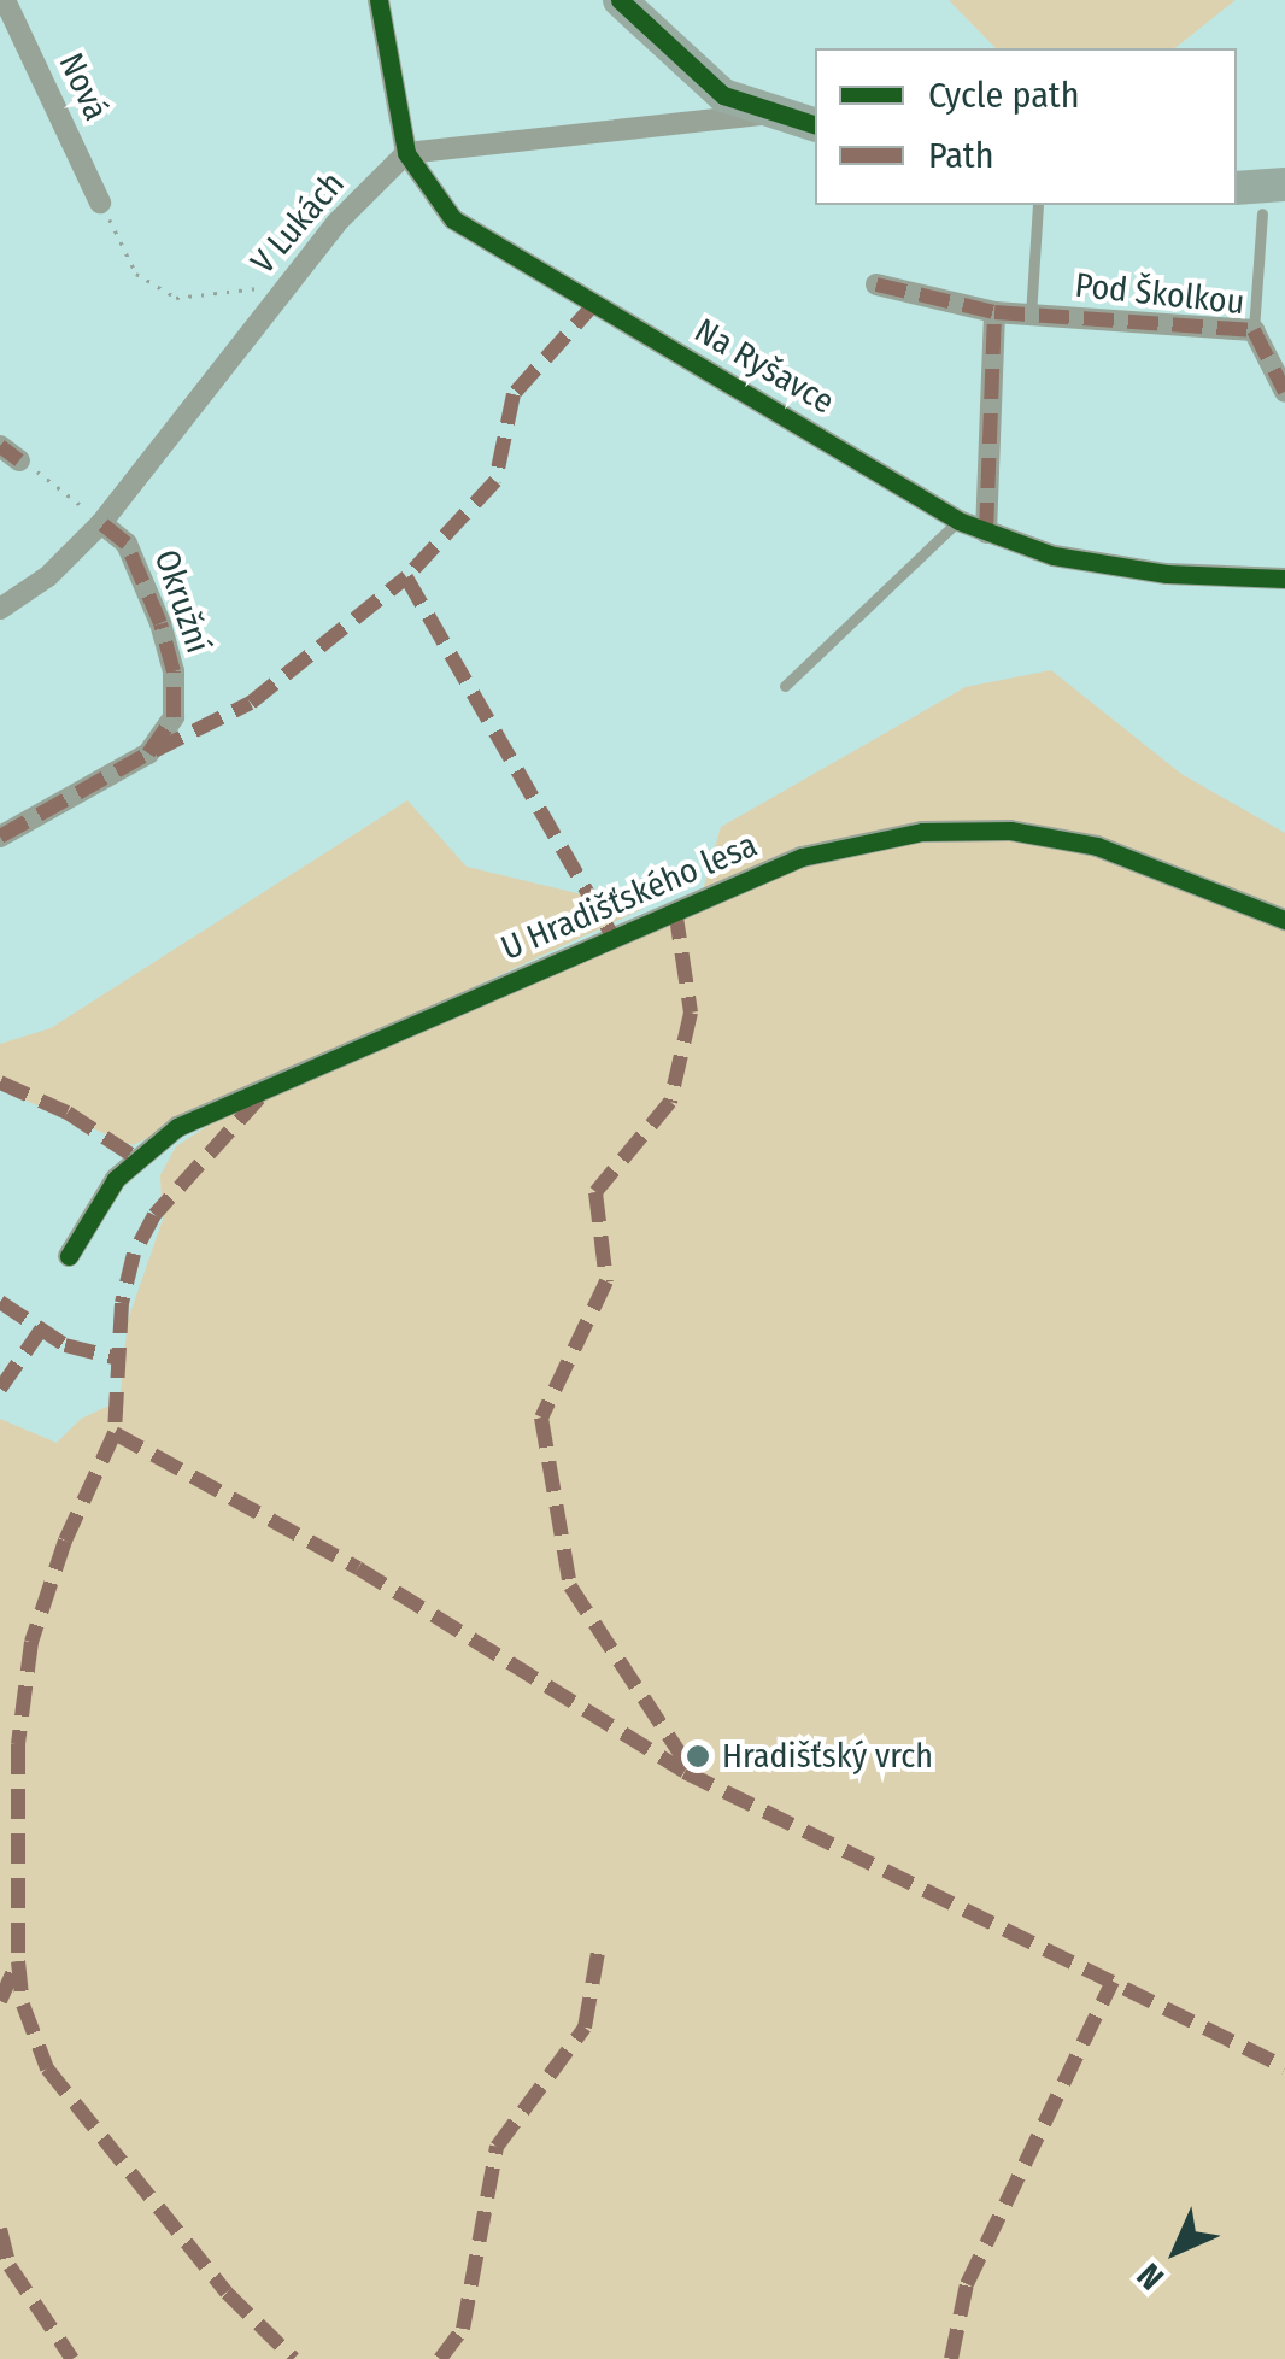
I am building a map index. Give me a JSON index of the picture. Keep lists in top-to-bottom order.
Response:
{
  "streets": {
    "street": [
      "Nová",
      "V Lukách",
      "Pod Školkou",
      "Na Ryšavce",
      "Okružní",
      "U Hradišťského lesa"
    ]
  },
  "crossings": [
    ["V Lukách", "Na Ryšavce"],
    ["V Lukách", "Okružní"]
  ],
  "places": ["Hradišťský vrch"],
  "legend": ["Cycle path", "Path"],
  "north": "bottom left"
}
